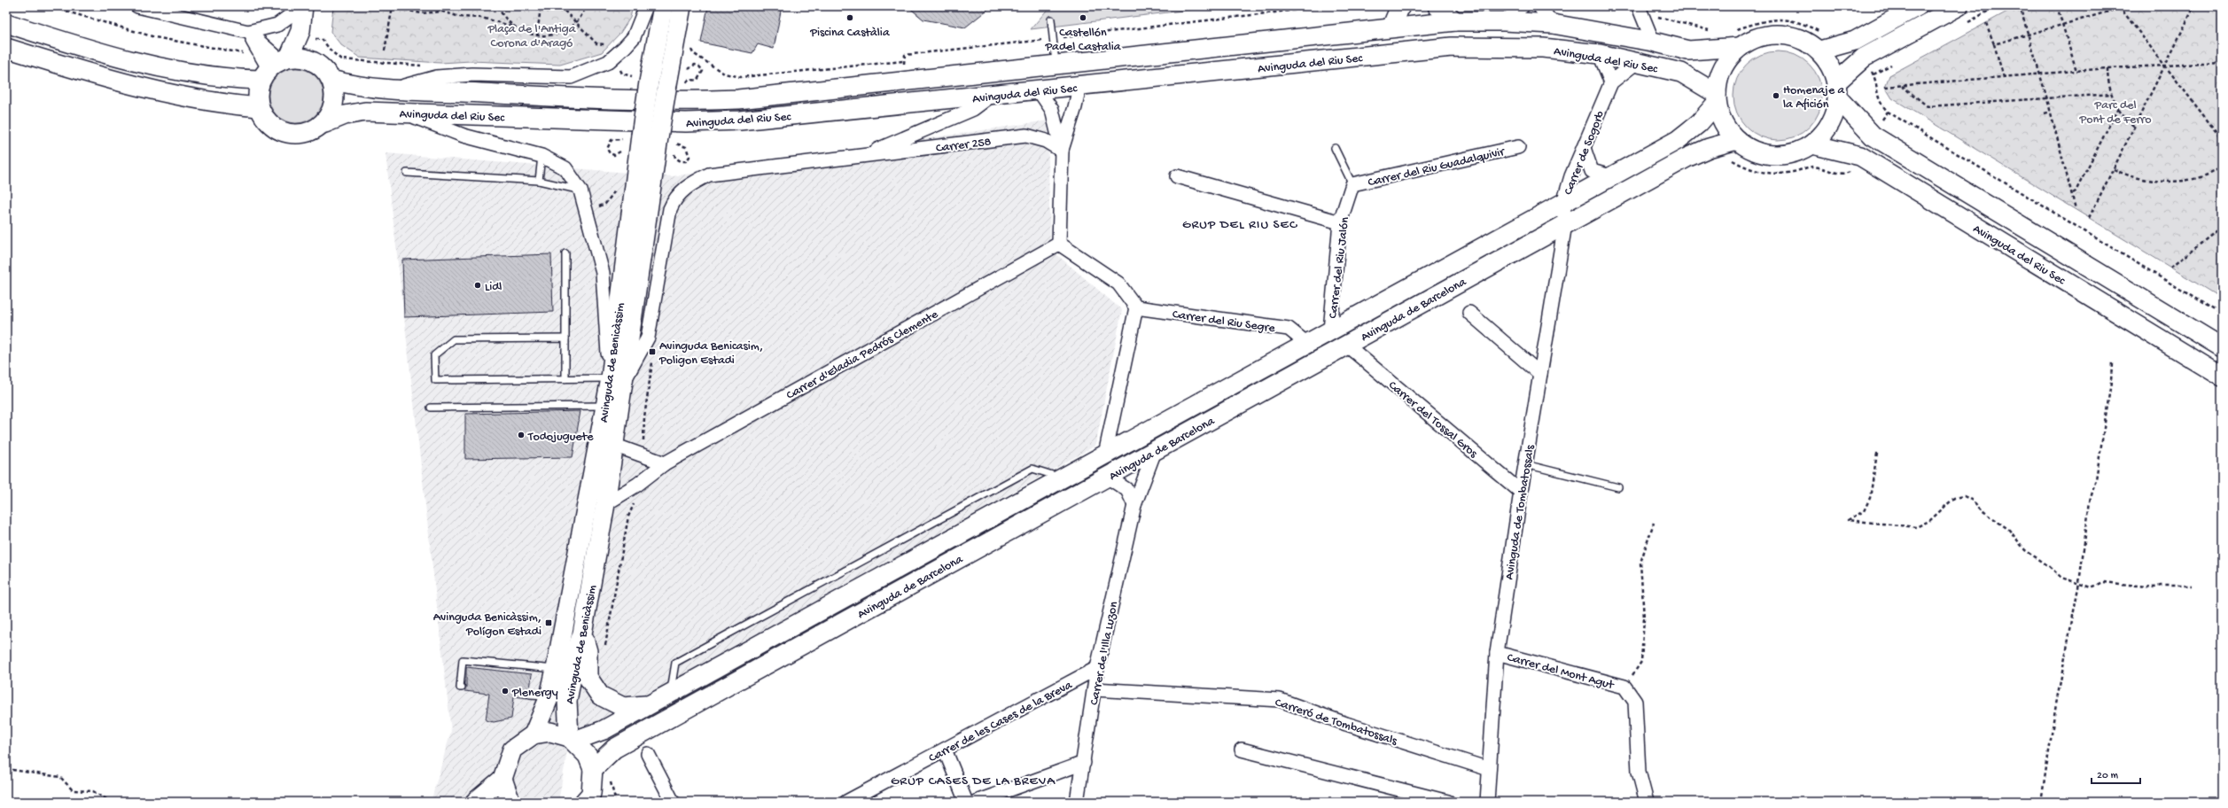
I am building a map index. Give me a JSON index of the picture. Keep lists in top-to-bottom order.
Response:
{
  "streets": {
    "main road": ["Avinguda del Riu Sec", "Avinguda de Barcelona", "Avinguda de Benicàssim"],
    "street": [
      "Carrer 258",
      "Carrer de Sogorb",
      "Carrer del Riu Guadalquivir",
      "Carrer del Riu Jalón",
      "Carrer del Riu Segre",
      "Carrer d'Eladia Pedrós Clemente",
      "Carrer del Tossal Gros",
      "Avinguda de Tombatossals",
      "Carrer de l'Illa Luzon",
      "Carrer del Mont Agut",
      "Carrer de les Cases de la Breva",
      "Carreró de Tombatossals"
    ]
  },
  "crossings": [
    ["Avinguda del Riu Sec", "Carrer 258"],
    ["Avinguda del Riu Sec", "Carrer de Sogorb"],
    ["Avinguda del Riu Sec", "Avinguda de Barcelona"],
    ["Carrer 258", "Avinguda de Benicàssim"],
    ["Carrer de Sogorb", "Avinguda de Barcelona"],
    ["Carrer de Sogorb", "Avinguda de Tombatossals"],
    ["Carrer del Riu Guadalquivir", "Carrer del Riu Jalón"],
    ["Carrer del Riu Jalón", "Avinguda de Barcelona"],
    ["Avinguda de Barcelona", "Carrer del Riu Segre"],
    ["Avinguda de Barcelona", "Avinguda de Benicàssim"],
    ["Avinguda de Barcelona", "Carrer del Tossal Gros"],
    ["Avinguda de Barcelona", "Avinguda de Tombatossals"],
    ["Avinguda de Barcelona", "Carrer de l'Illa Luzon"],
    ["Carrer d'Eladia Pedrós Clemente", "Avinguda de Benicàssim"],
    ["Carrer del Tossal Gros", "Avinguda de Tombatossals"],
    ["Avinguda de Tombatossals", "Carrer del Mont Agut"],
    ["Avinguda de Tombatossals", "Carreró de Tombatossals"],
    ["Carrer de l'Illa Luzon", "Carrer de les Cases de la Breva"],
    ["Carrer de l'Illa Luzon", "Carreró de Tombatossals"]
  ],
  "districts": ["GRUP DEL RIU SEC", "GRUP CASES DE LA BREVA"],
  "parks": ["Plaça de l'Antiga Corona d'Aragó", "Parc del Pont de Ferro"],
  "places": {
    "other": [
      "Piscina Castàlia",
      "Castellón Padel Castalia",
      "Homenaje a la Afición",
      "Lidl",
      "Todojuguete",
      "Plenergy"
    ],
    "transit": ["Avinguda Benicasim, Poligon Estadi", "Avinguda Benicàssim, Polígon Estadi"]
  },
  "scale_bar": "20 m"
}
